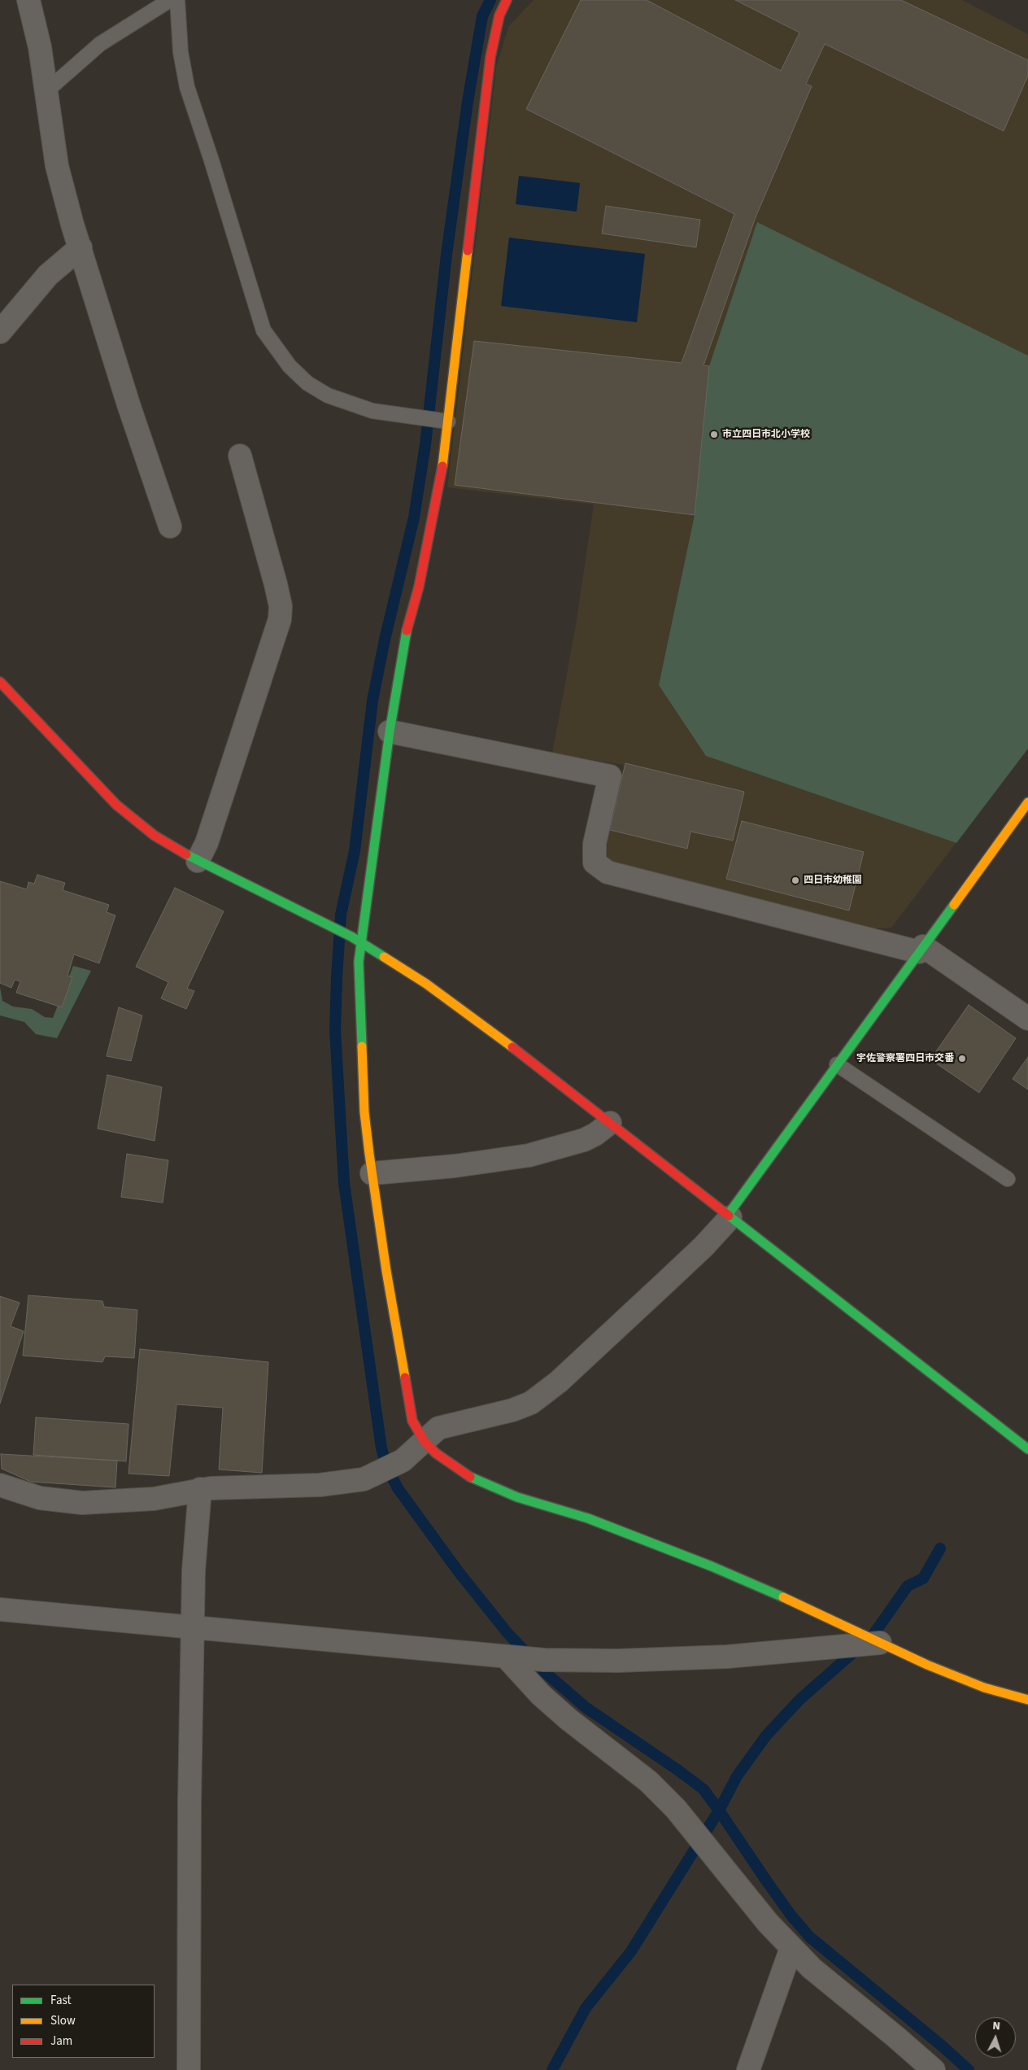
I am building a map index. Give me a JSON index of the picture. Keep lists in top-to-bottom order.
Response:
{
  "places": ["市立四日市北小学校", "四日市幼稚園", "宇佐警察署四日市交番"],
  "legend": ["Fast", "Slow", "Jam"],
  "north": "top"
}
